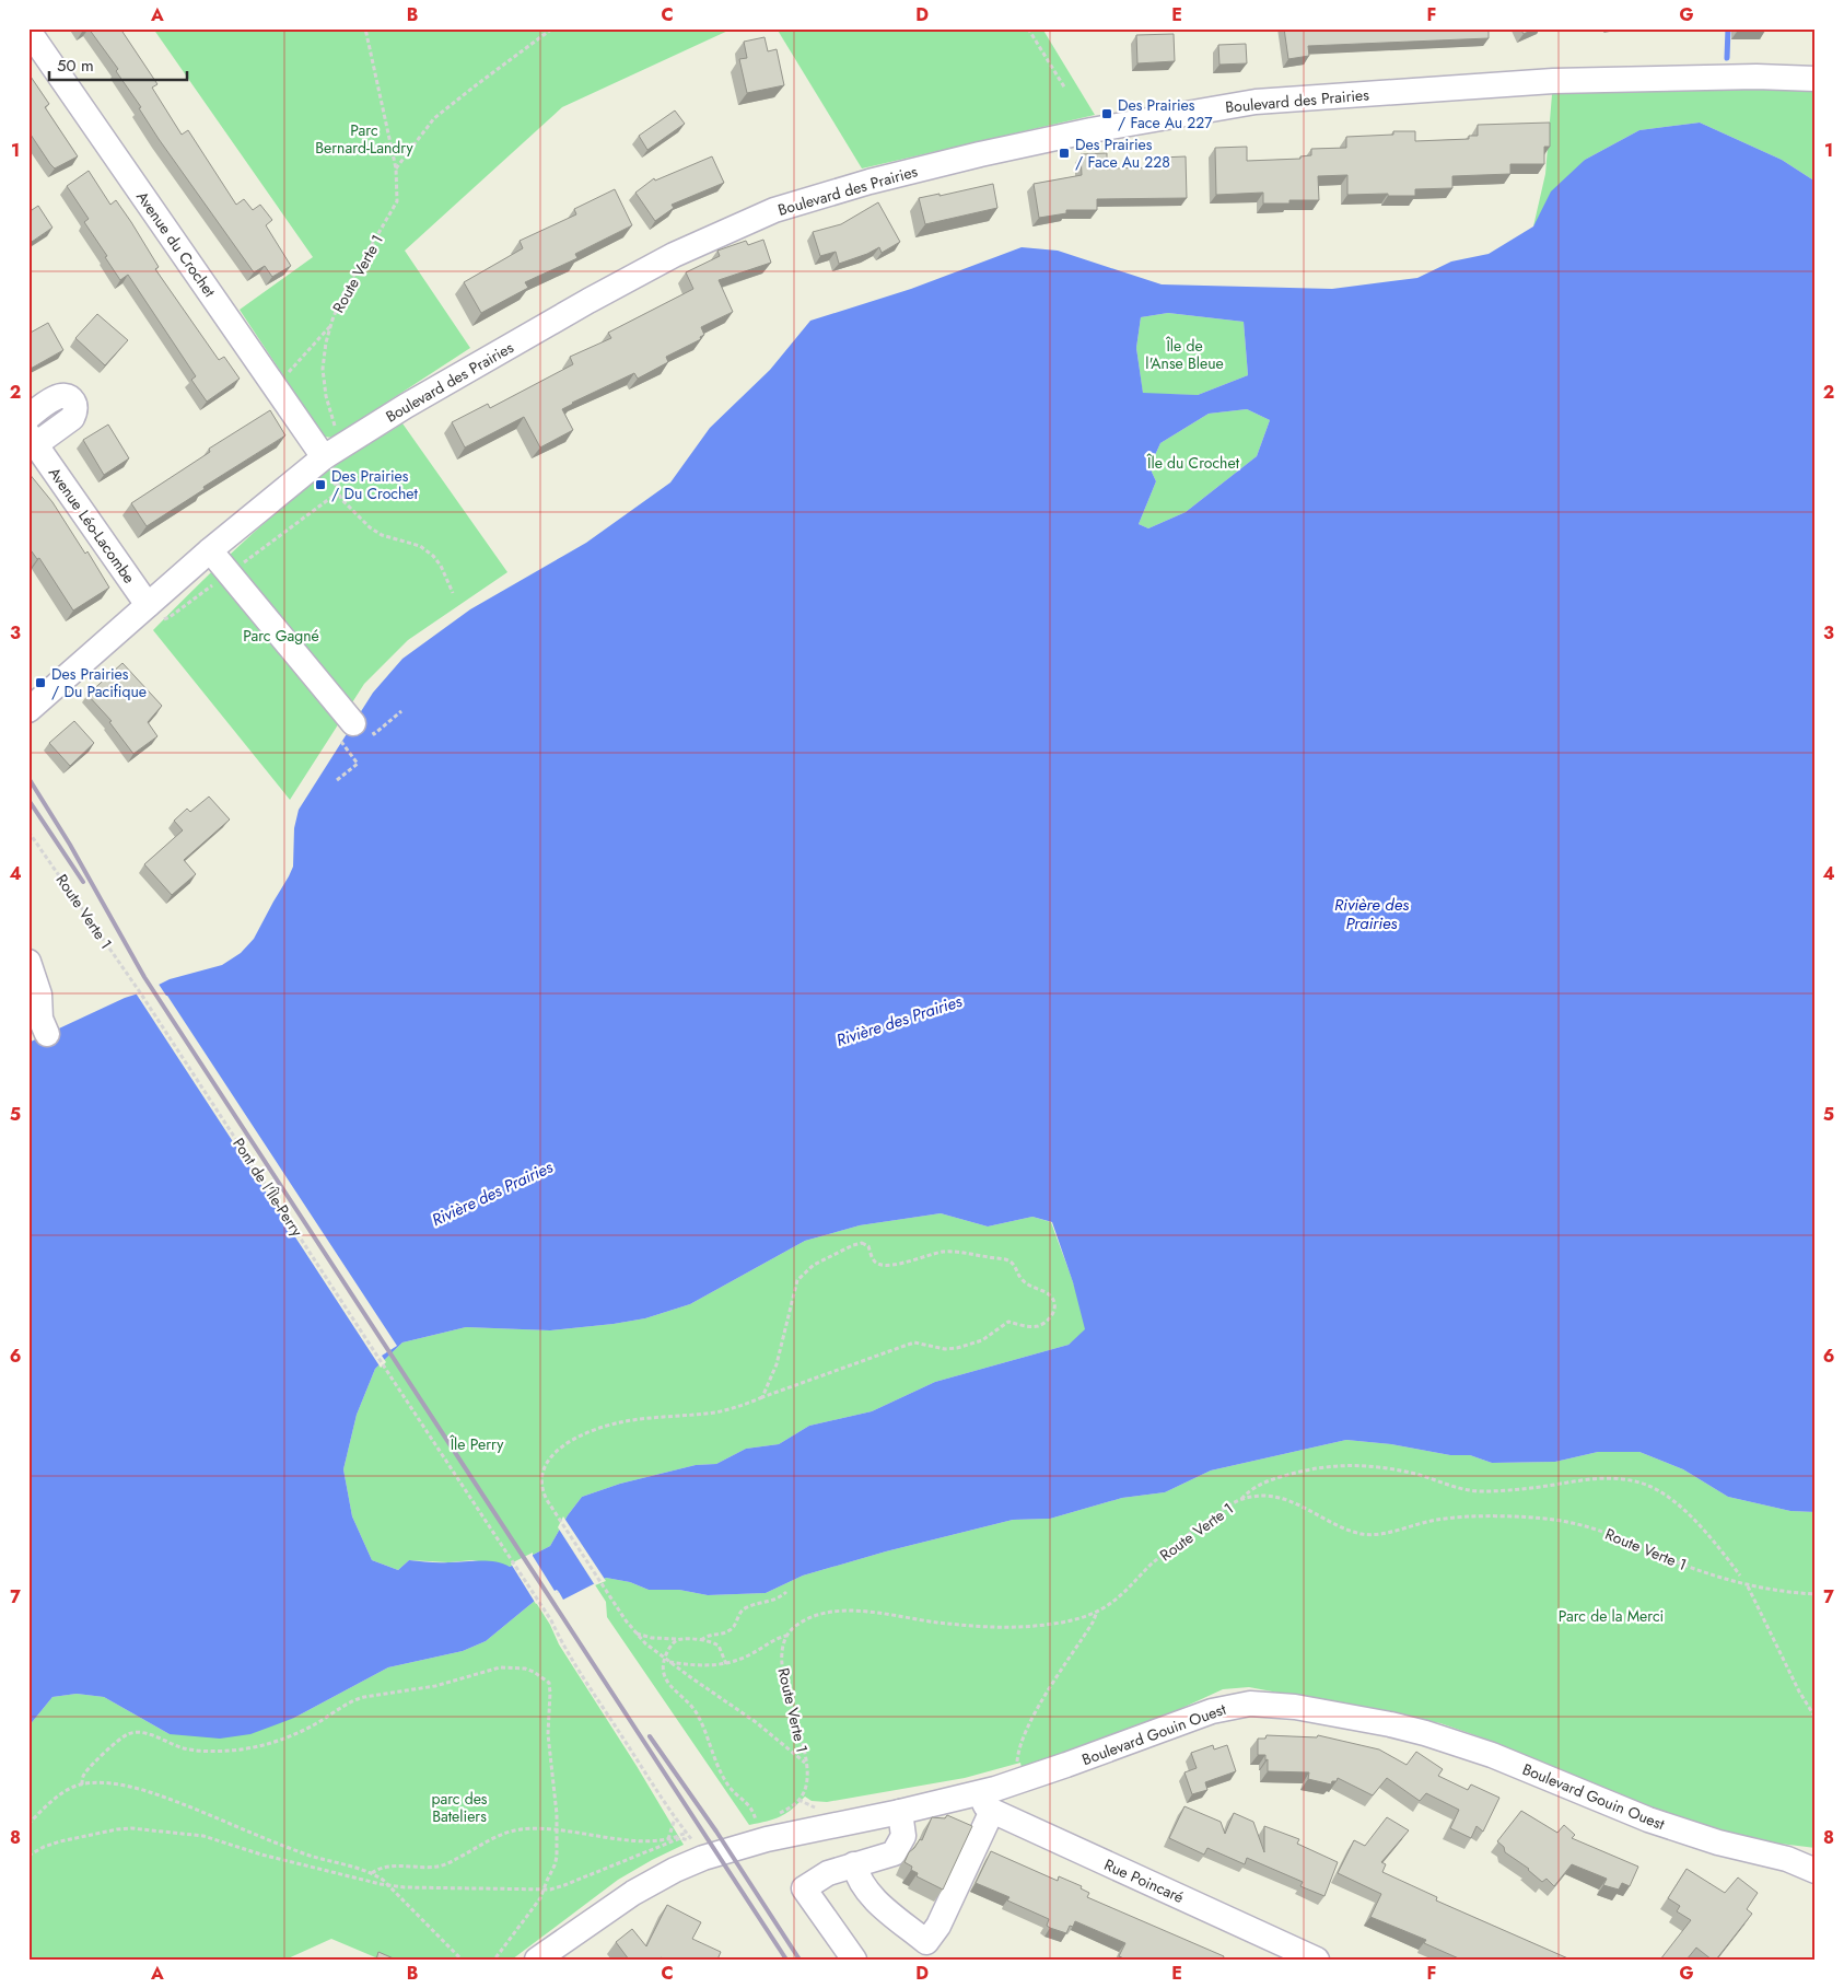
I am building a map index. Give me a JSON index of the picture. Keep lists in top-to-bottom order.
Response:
{
  "streets": {
    "street": [
      "Boulevard des Prairies",
      "Avenue du Crochet",
      "Avenue Léo-Lacombe",
      "Boulevard Gouin Ouest",
      "Rue Poincaré"
    ],
    "path": ["Route Verte 1", "Pont de l'Île-Perry"]
  },
  "crossings": [
    ["Boulevard des Prairies", "Avenue du Crochet"],
    ["Boulevard des Prairies", "Route Verte 1"],
    ["Boulevard des Prairies", "Avenue Léo-Lacombe"],
    ["Avenue du Crochet", "Route Verte 1"],
    ["Route Verte 1", "Pont de l'Île-Perry"],
    ["Boulevard Gouin Ouest", "Rue Poincaré"]
  ],
  "water": ["Rivière des Prairies"],
  "parks": [
    "Parc Bernard-Landry",
    "Île de l'Anse Bleue",
    "Île du Crochet",
    "Parc Gagné",
    "Île Perry",
    "Parc de la Merci",
    "parc des Bateliers"
  ],
  "places": {
    "transit": [
      "Des Prairies / Face Au 227",
      "Des Prairies / Face Au 228",
      "Des Prairies / Du Crochet",
      "Des Prairies / Du Pacifique"
    ]
  },
  "scale_bar": "50 m",
  "grid": {
    "columns": [
      "A",
      "B",
      "C",
      "D",
      "E",
      "F",
      "G"
    ],
    "rows": [
      "1",
      "2",
      "3",
      "4",
      "5",
      "6",
      "7",
      "8"
    ]
  }
}
